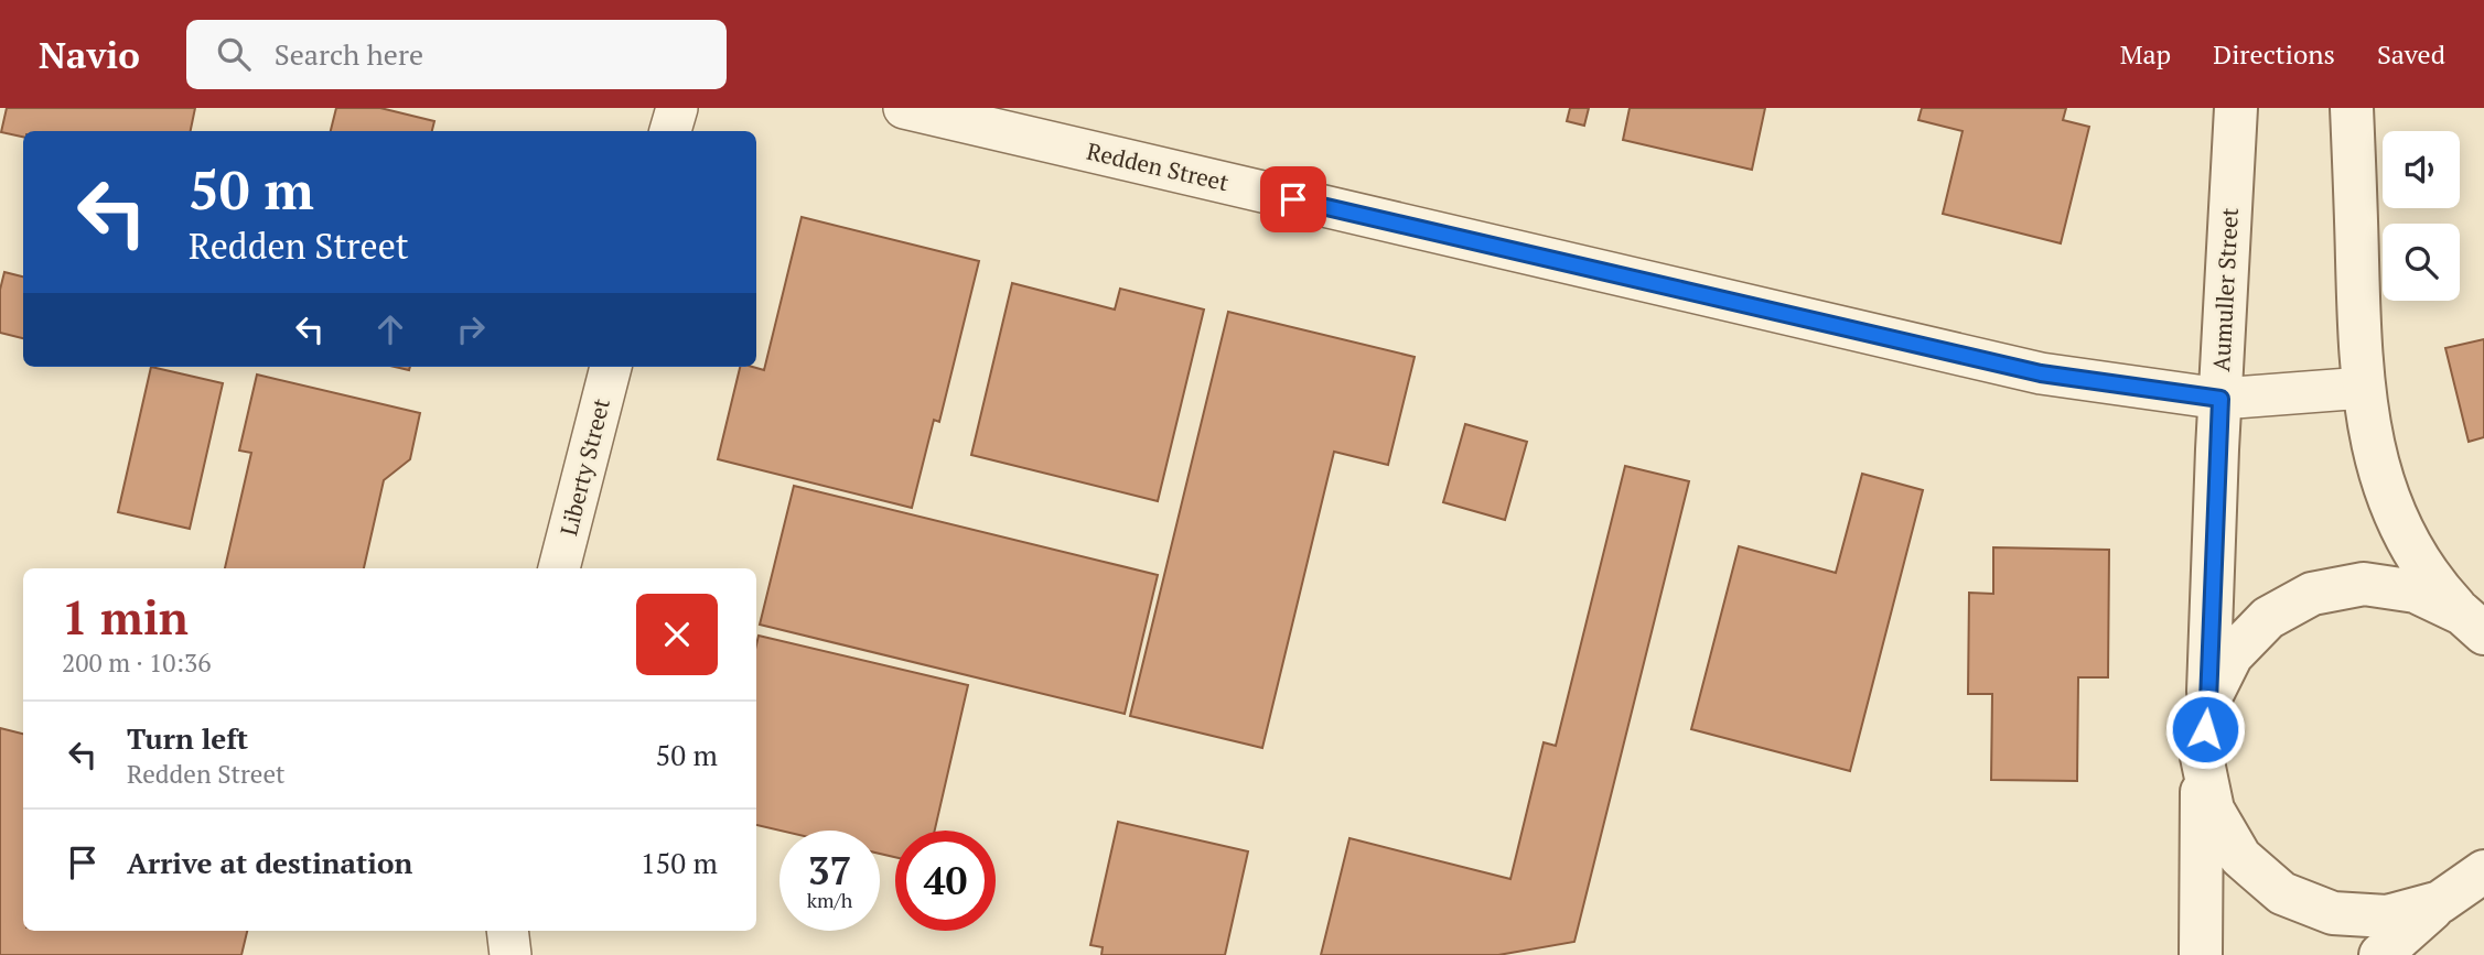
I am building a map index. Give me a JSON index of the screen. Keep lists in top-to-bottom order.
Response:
{
  "streets": {
    "street": ["Redden Street", "Aumuller Street", "Liberty Street"]
  },
  "crossings": [
    ["Redden Street", "Aumuller Street"]
  ],
  "page": {
    "header": "Navio",
    "search": "Search here",
    "nav": ["Map", "Directions", "Saved"],
    "turn": ["50 m", "Redden Street"],
    "heading": ["1 min", "200 m · 10:36"],
    "list": [
      {
        "name": "Turn left",
        "note": "Redden Street",
        "value": "50 m"
      },
      {
        "name": "Arrive at destination",
        "value": "150 m"
      }
    ],
    "speed": "37 km/h",
    "limit": "40"
  }
}
